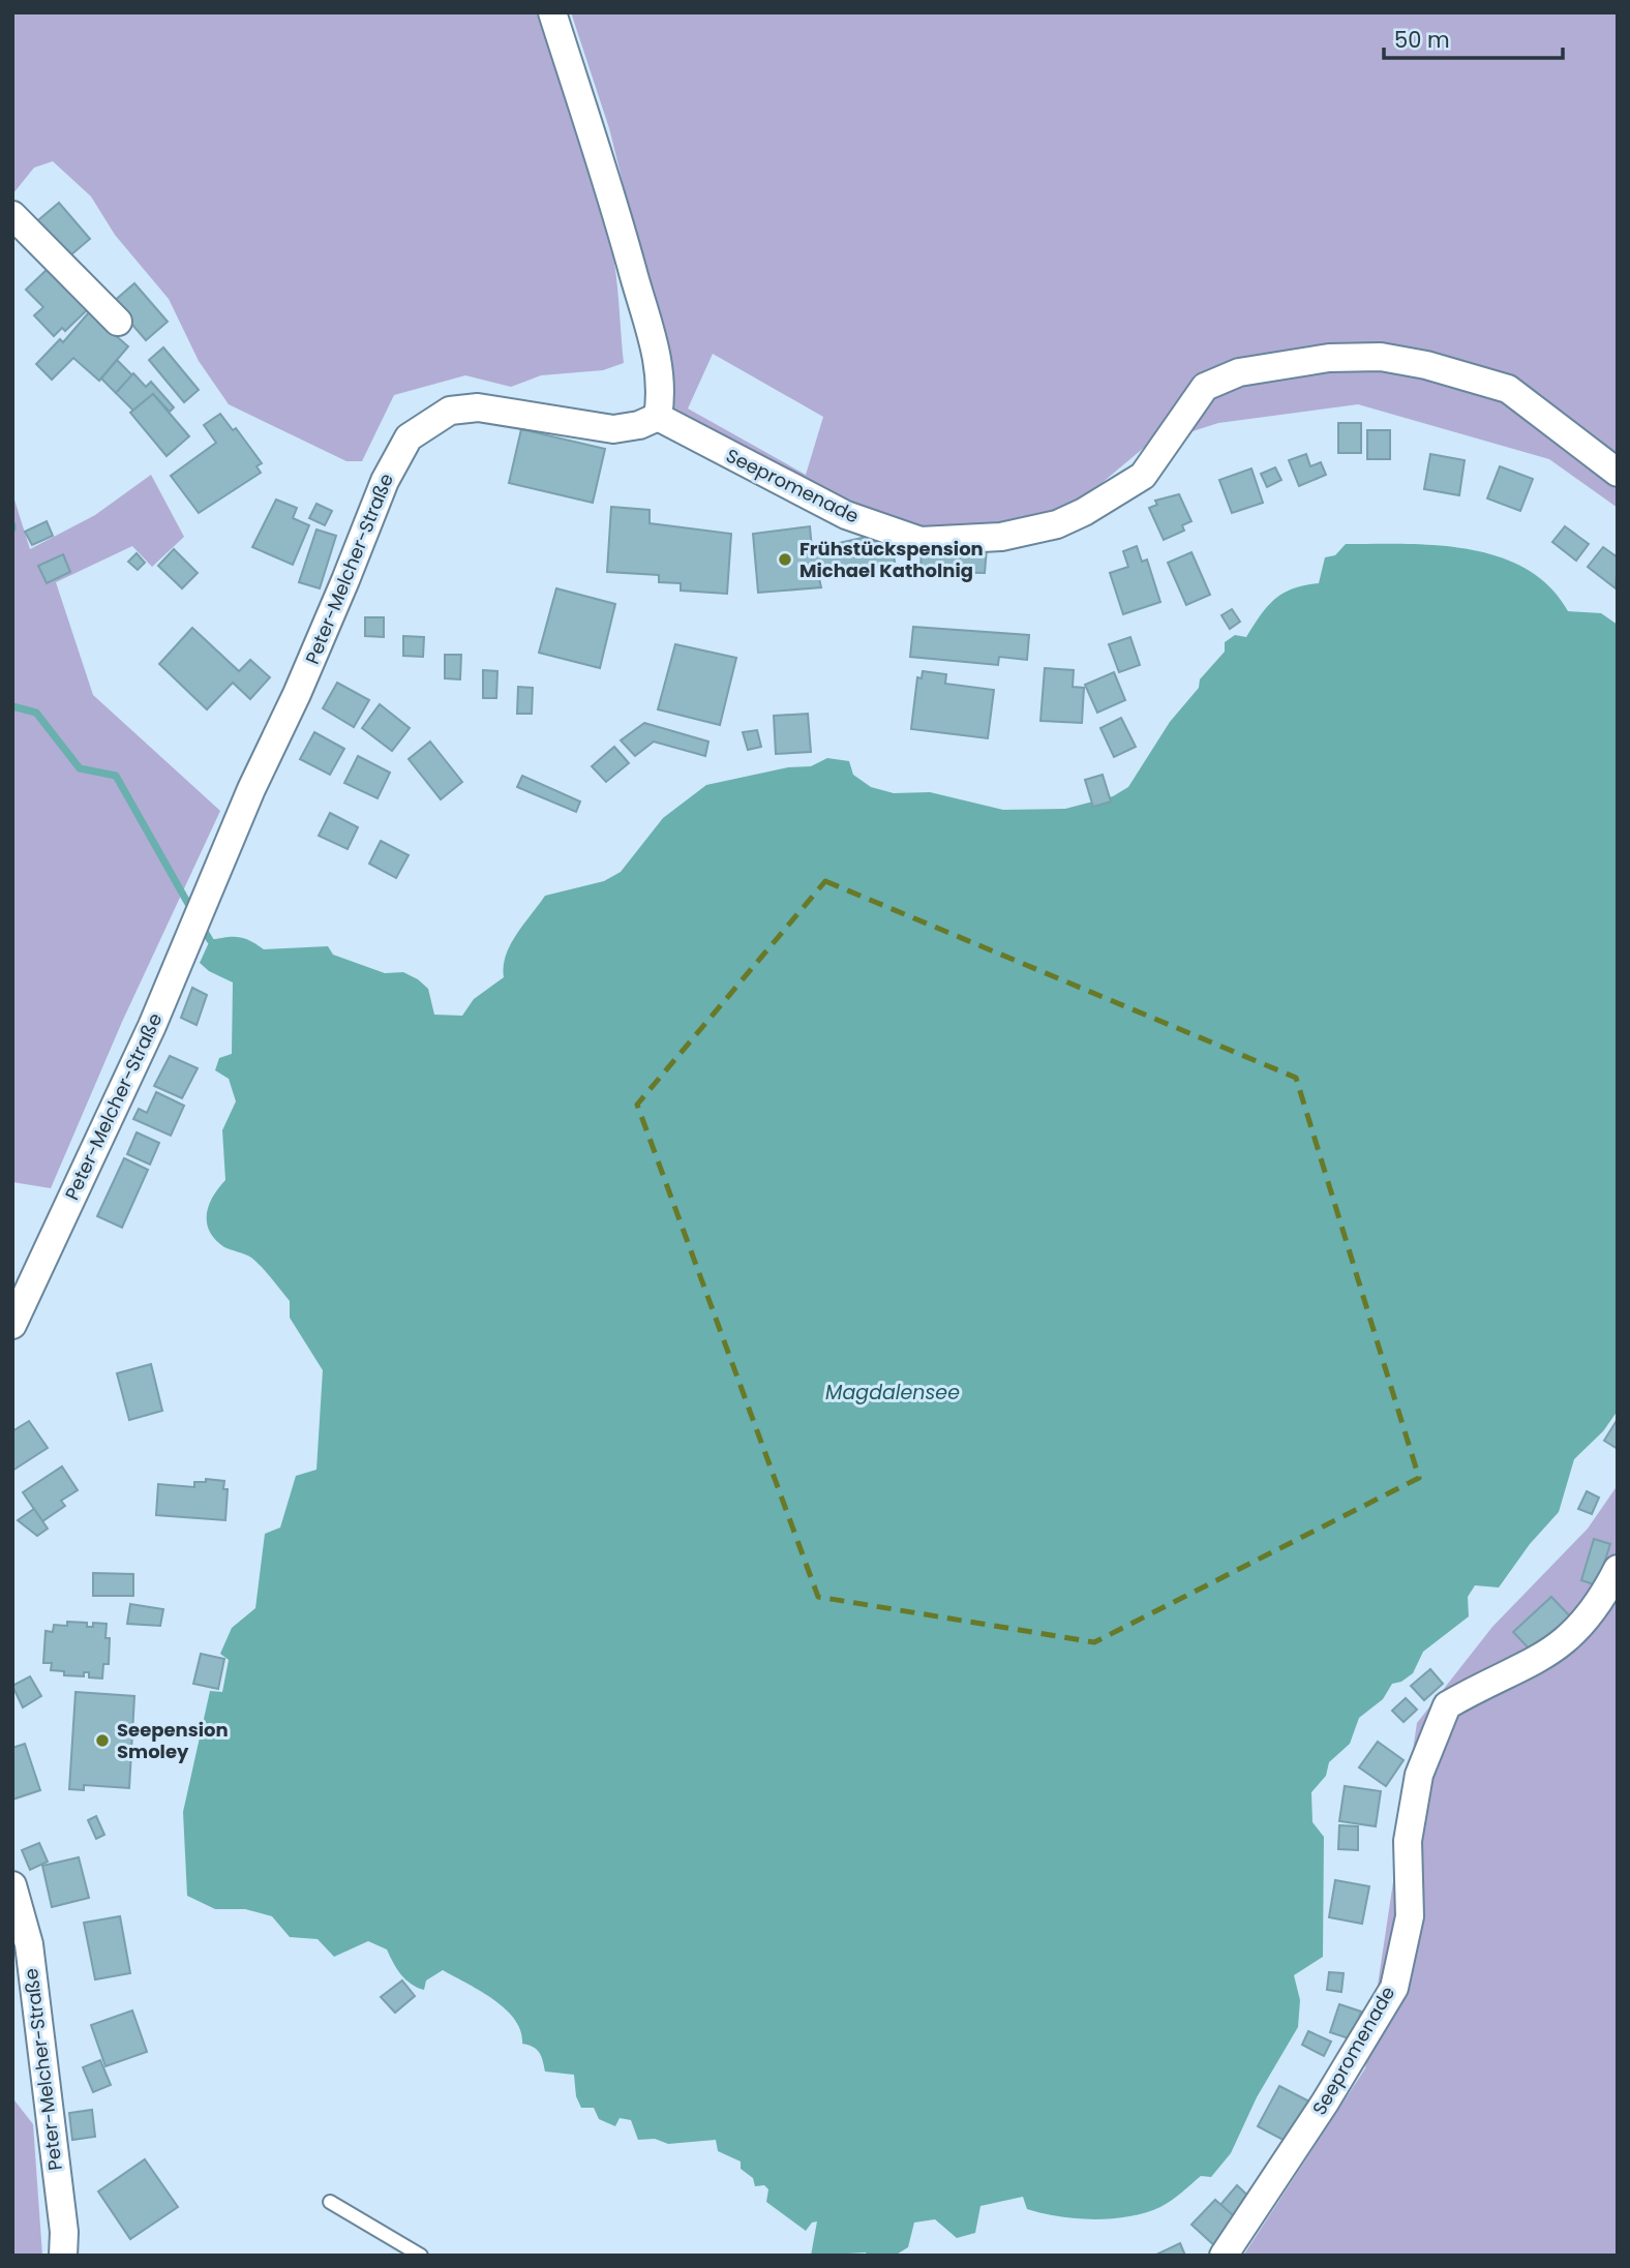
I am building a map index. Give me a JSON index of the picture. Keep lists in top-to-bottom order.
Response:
{
  "streets": {
    "street": ["Seepromenade", "Peter-Melcher-Straße"]
  },
  "crossings": [
    ["Seepromenade", "Peter-Melcher-Straße"]
  ],
  "water": ["Magdalensee"],
  "places": ["Frühstückspension Michael Katholnig", "Seepension Smoley"],
  "scale_bar": "50 m"
}
